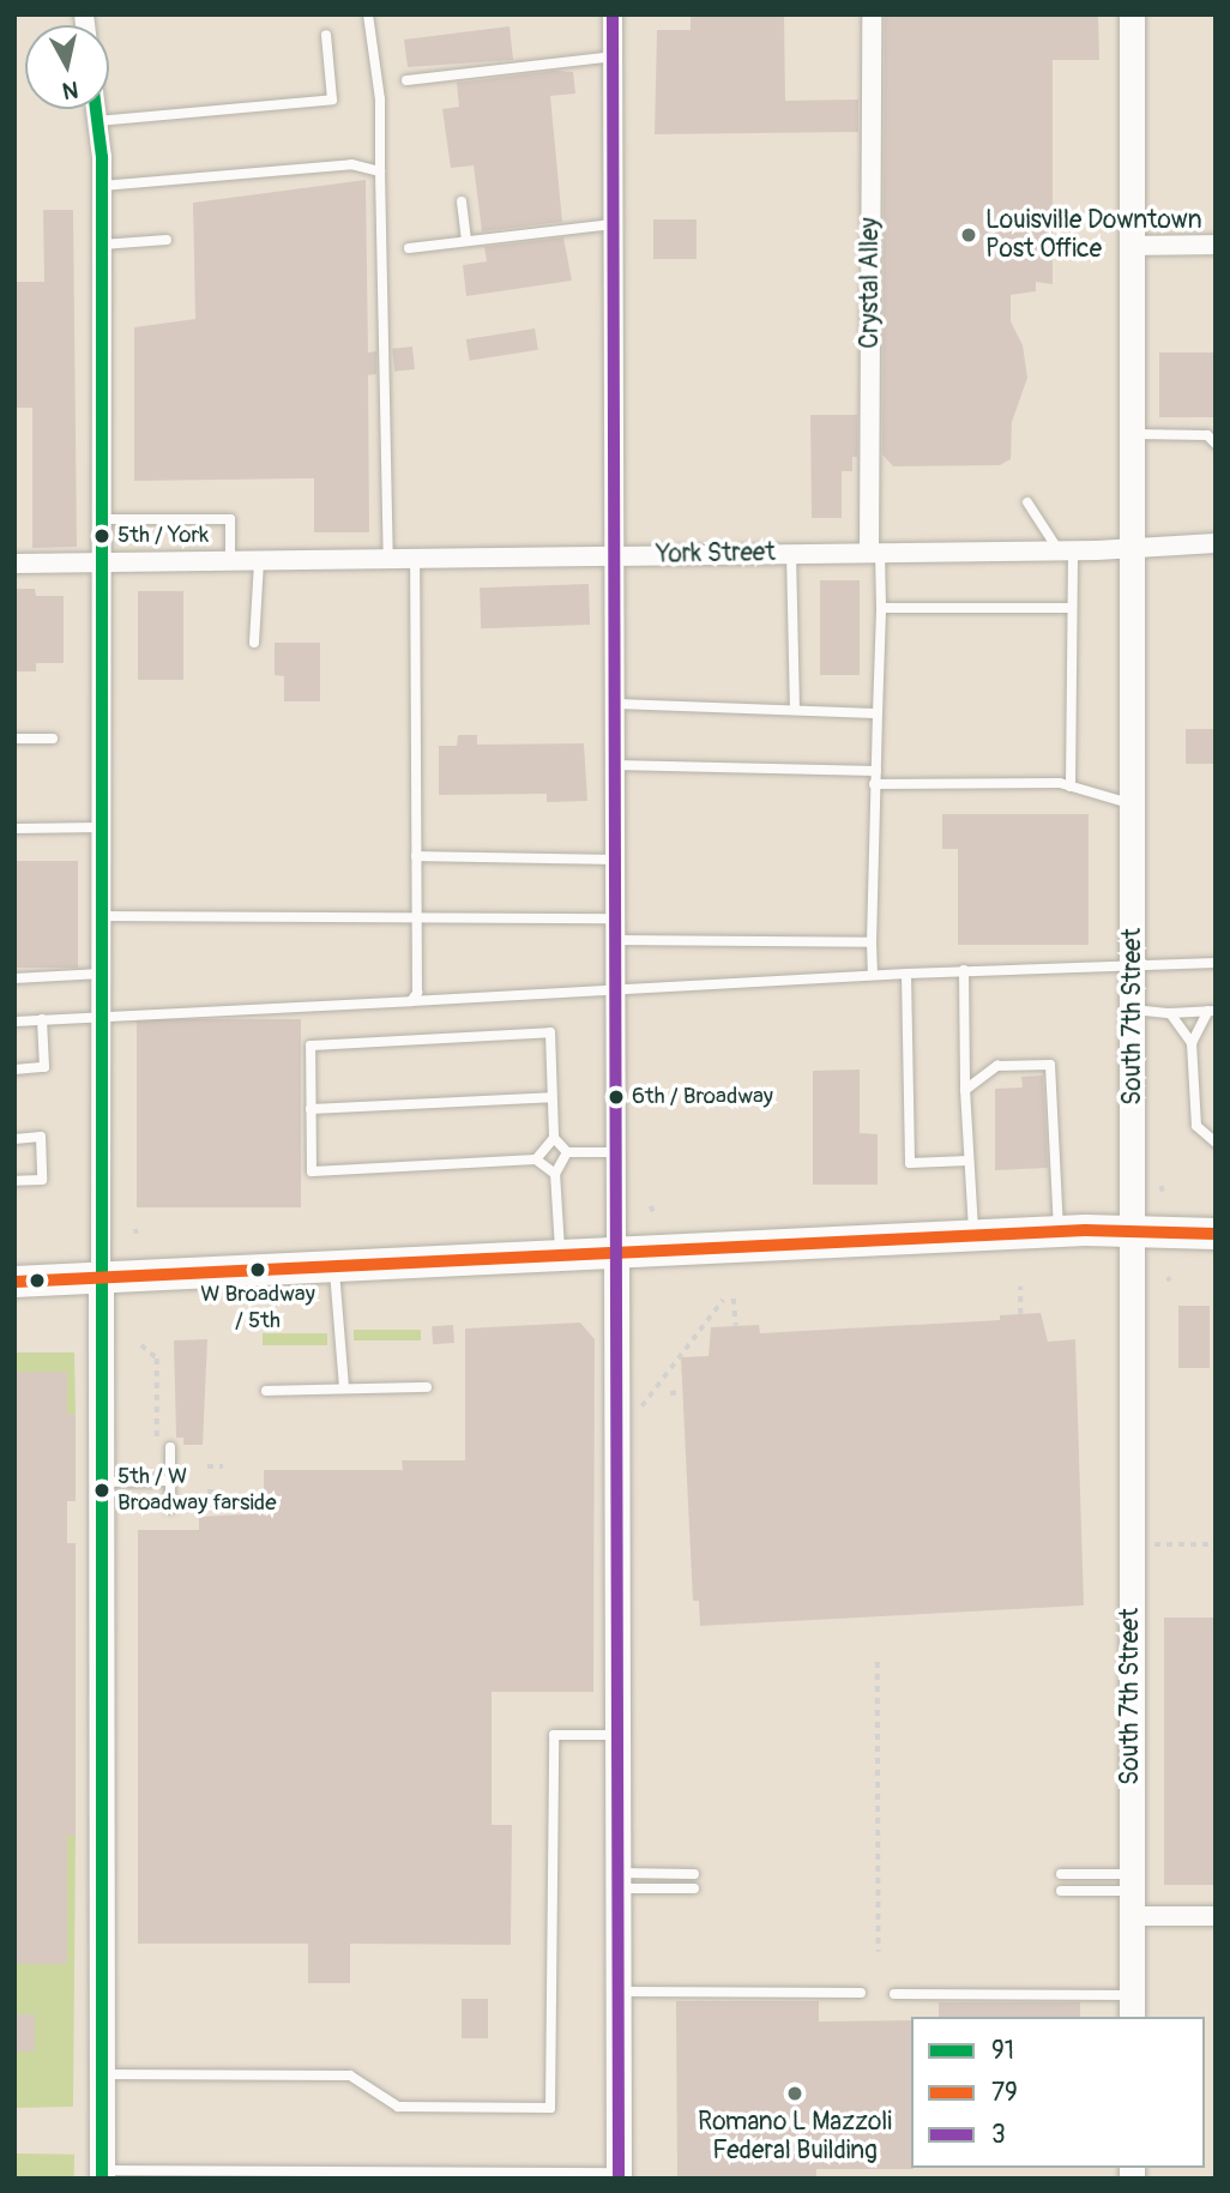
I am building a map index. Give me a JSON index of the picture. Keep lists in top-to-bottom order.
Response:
{
  "streets": {
    "street": ["Crystal Alley", "York Street", "South 7th Street"]
  },
  "crossings": [
    ["Crystal Alley", "York Street"],
    ["York Street", "South 7th Street"]
  ],
  "places": [
    "Louisville Downtown Post Office",
    "5th / York",
    "6th / Broadway",
    "W Broadway / 5th",
    "5th / W Broadway farside",
    "Romano L Mazzoli Federal Building"
  ],
  "lines": ["transit line 3", "transit line 91", "transit line 79"],
  "legend": ["91", "79", "3"],
  "north": "bottom"
}
